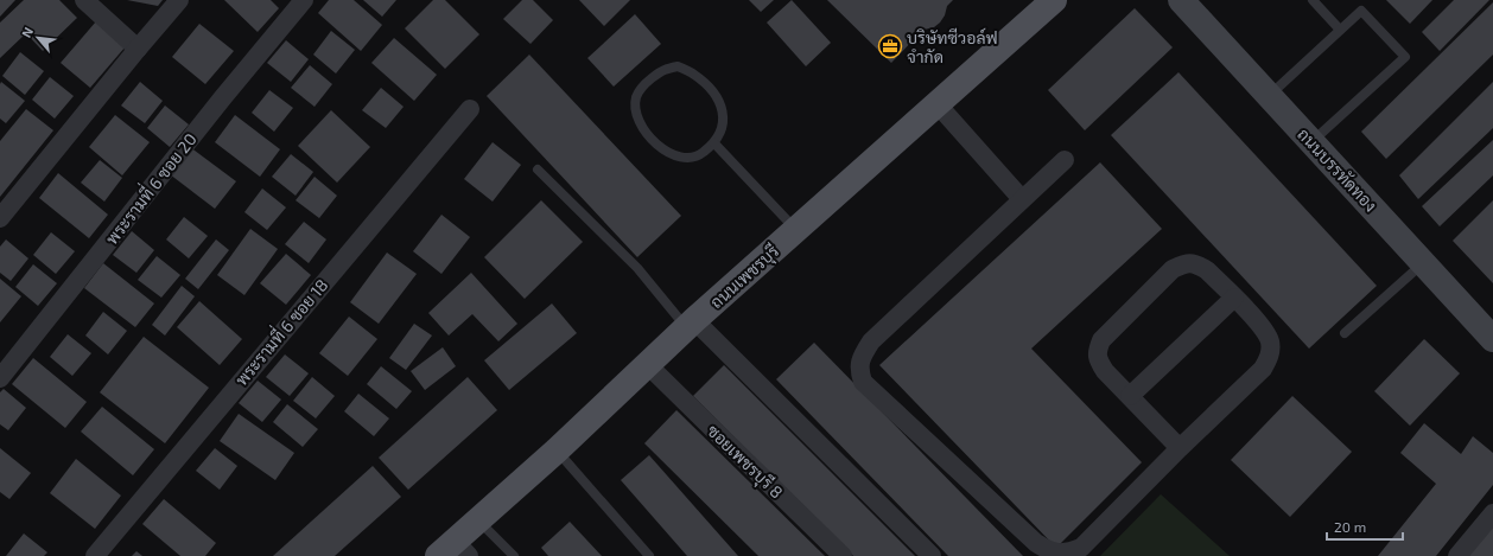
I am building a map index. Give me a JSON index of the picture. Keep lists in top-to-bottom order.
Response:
{
  "streets": {
    "main road": ["ถนนบรรทัดทอง", "ถนนเพชรบุรี"],
    "street": ["พระรามที่ 6 ซอย 20", "พระรามที่ 6 ซอย 18", "ซอยเพชรบุรี 8"]
  },
  "crossings": [
    ["ถนนเพชรบุรี", "ซอยเพชรบุรี 8"]
  ],
  "places": {
    "office": ["บริษัทซีวอล์ฟ จำกัด"]
  },
  "scale_bar": "20 m",
  "north": "top left"
}
